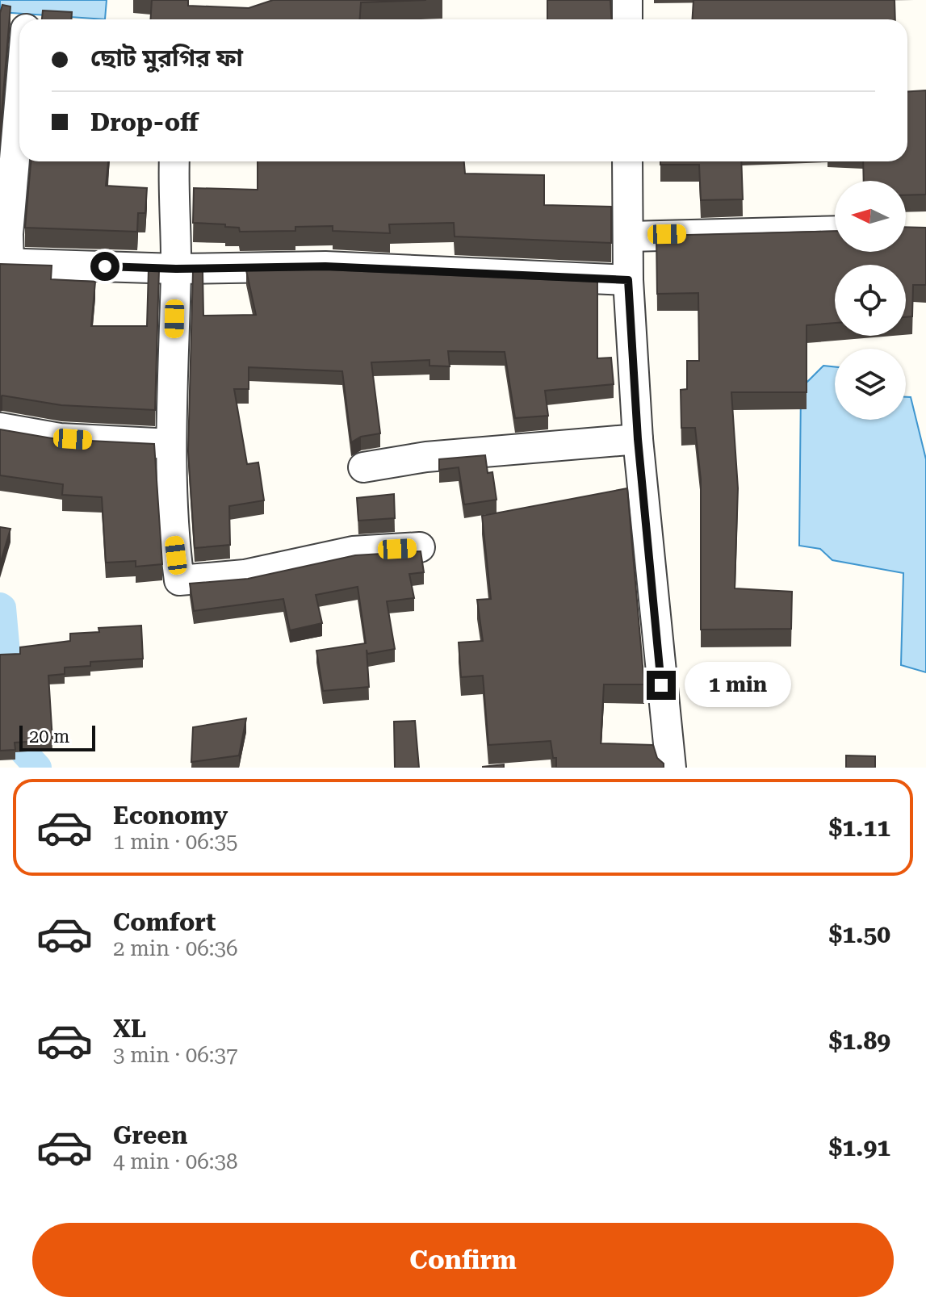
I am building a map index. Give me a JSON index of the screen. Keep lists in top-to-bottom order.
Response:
{
  "scale_bar": "20 m",
  "north": "left",
  "page": {
    "banner": ["ছোট মুরগির ফা", "Drop-off"],
    "bubble": "1 min",
    "scale": "20 m",
    "list": [
      {
        "name": "Economy",
        "note": "1 min · 06:35",
        "value": "$1.11"
      },
      {
        "name": "Comfort",
        "note": "2 min · 06:36",
        "value": "$1.50"
      },
      {
        "name": "XL",
        "note": "3 min · 06:37",
        "value": "$1.89"
      },
      {
        "name": "Green",
        "note": "4 min · 06:38",
        "value": "$1.91"
      }
    ],
    "buttons": "Confirm"
  }
}
